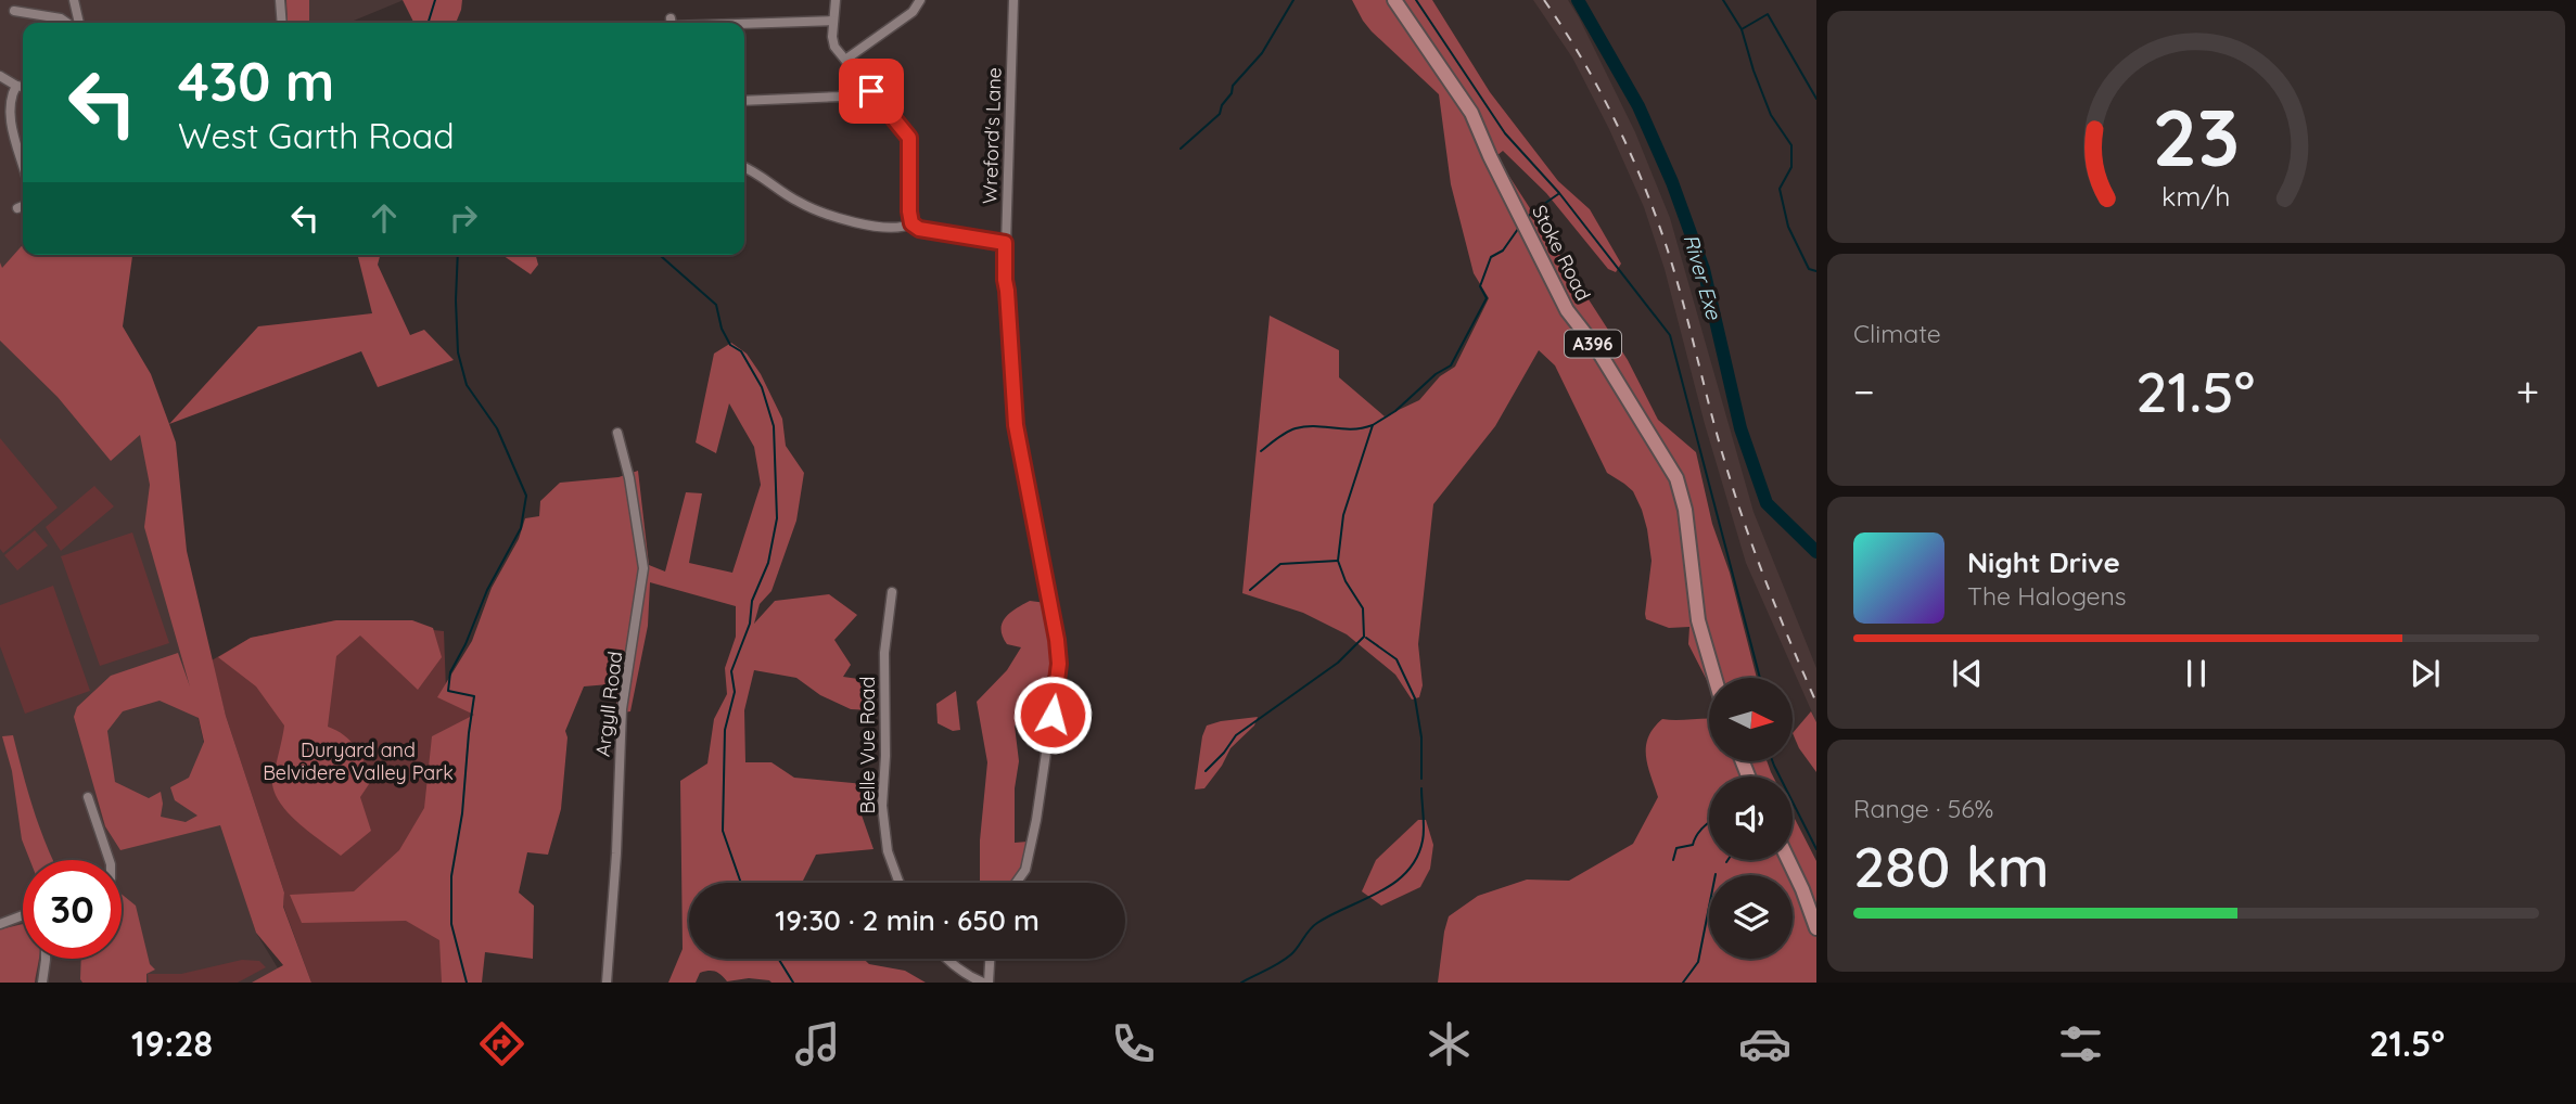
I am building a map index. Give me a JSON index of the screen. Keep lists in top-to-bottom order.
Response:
{
  "streets": {
    "main road": ["Stoke Road", "A396"],
    "street": ["Wreford's Lane", "Argyll Road", "Belle Vue Road"]
  },
  "water": ["River Exe"],
  "parks": ["Duryard and Belvidere Valley Park"],
  "north": "right",
  "page": {
    "turn": ["430 m", "West Garth Road"],
    "tile": [
      "Climate",
      ["Range · 56%", "280 km"]
    ],
    "heat": ["−", "21.5°", "+"],
    "song": ["Night Drive", "The Halogens"],
    "limit": "30",
    "trip": "19:30 · 2 min · 650 m",
    "tabs": ["19:28", "21.5°"],
    "gauge": ["23", "km/h"]
  }
}
